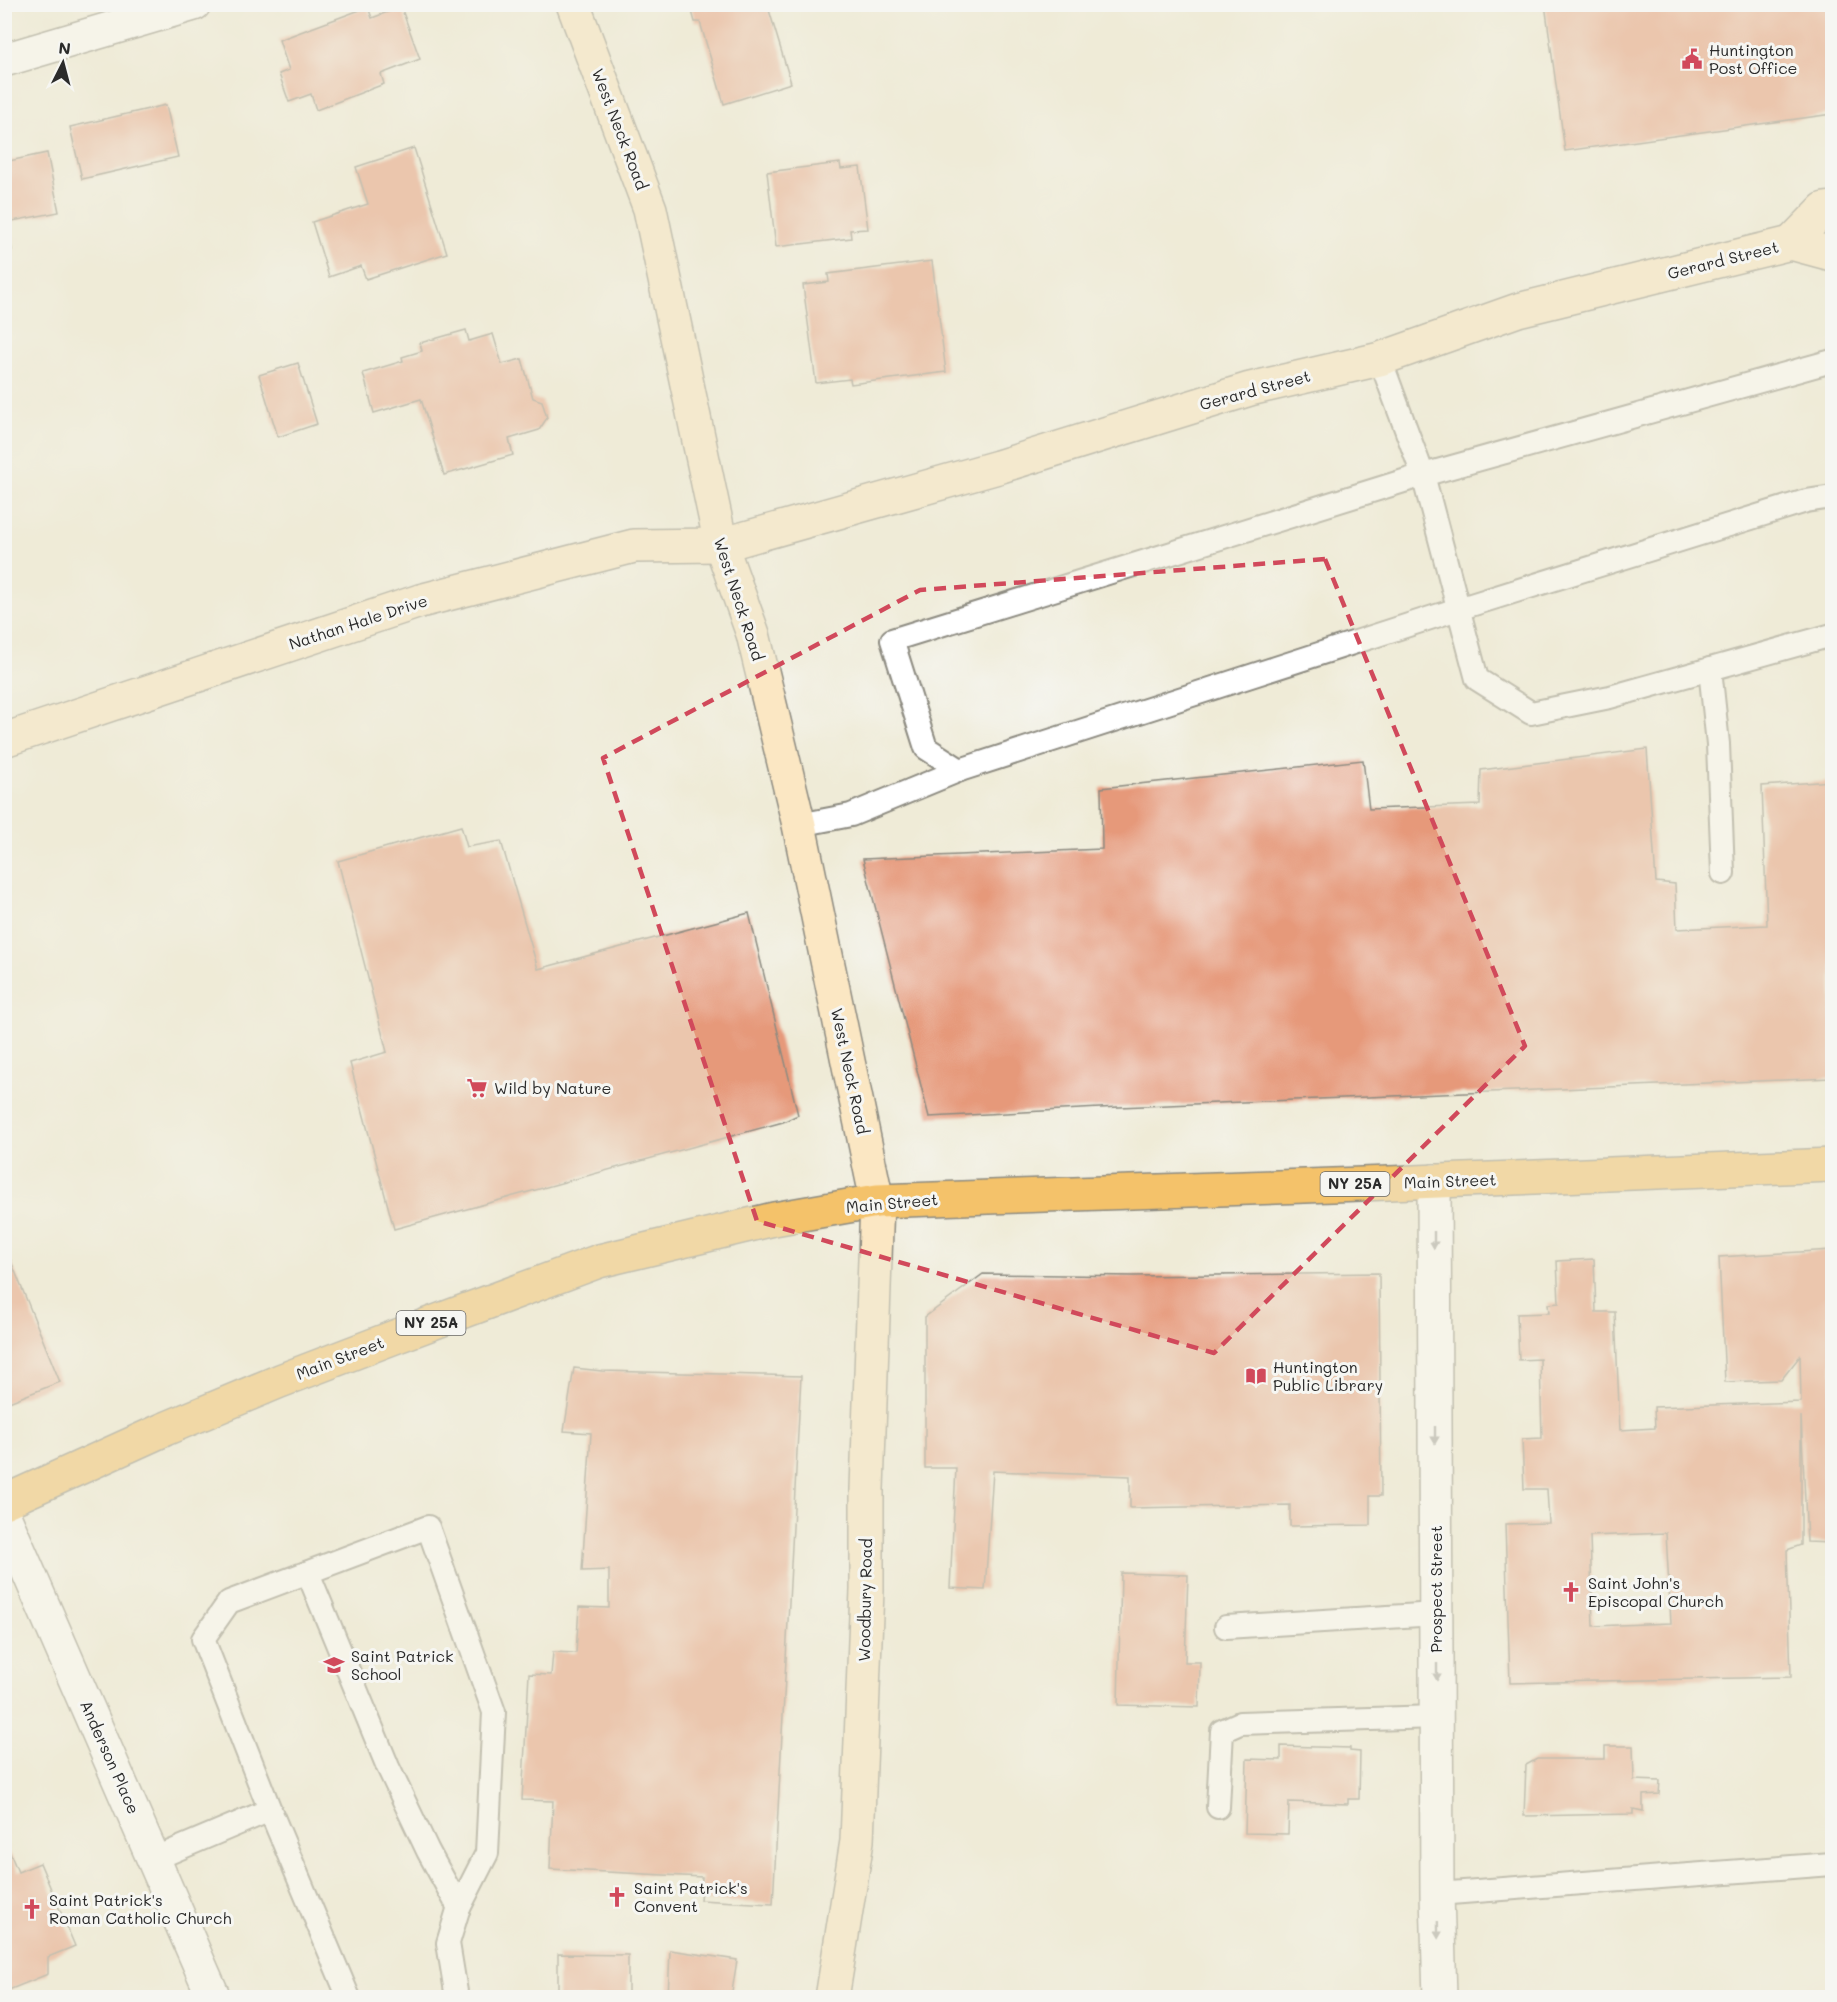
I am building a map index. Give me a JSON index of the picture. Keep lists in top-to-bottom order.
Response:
{
  "streets": {
    "main road": ["Main Street", "NY 25A"],
    "street": [
      "West Neck Road",
      "Gerard Street",
      "Nathan Hale Drive",
      "Prospect Street",
      "Woodbury Road",
      "Anderson Place"
    ]
  },
  "crossings": [
    ["West Neck Road", "Gerard Street"],
    ["West Neck Road", "Nathan Hale Drive"],
    ["West Neck Road", "Main Street"],
    ["West Neck Road", "Woodbury Road"],
    ["Gerard Street", "Nathan Hale Drive"],
    ["Main Street", "Prospect Street"],
    ["Main Street", "Woodbury Road"]
  ],
  "one_way": ["Prospect Street"],
  "places": {
    "public building": ["Huntington Post Office"],
    "supermarket": ["Wild by Nature"],
    "library": ["Huntington Public Library"],
    "church": ["Saint John's Episcopal Church", "Saint Patrick's Convent", "Saint Patrick's Roman Catholic Church"],
    "school or university": ["Saint Patrick School"]
  },
  "north": "top"
}
